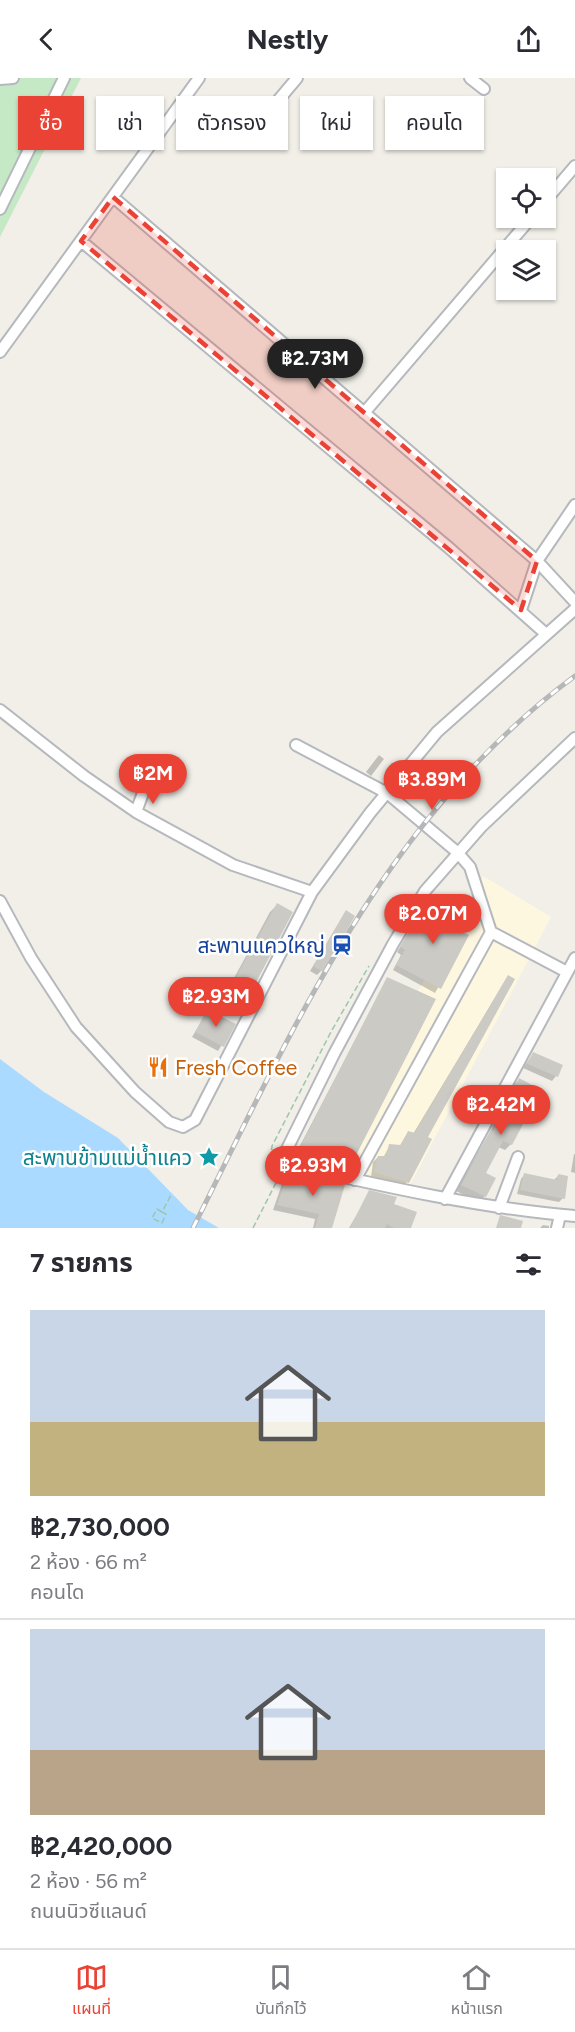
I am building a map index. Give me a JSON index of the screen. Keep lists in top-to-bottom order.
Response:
{
  "places": {
    "station": ["สะพานแควใหญ่"],
    "restaurant": ["Fresh Coffee"],
    "place": ["สะพานข้ามแม่น้ำแคว"]
  },
  "page": {
    "header": "Nestly",
    "chip": [
      "ซื้อ",
      "เช่า",
      "ตัวกรอง",
      "ใหม่",
      "คอนโด"
    ],
    "price": [
      "฿2.73M",
      "฿2M",
      "฿3.89M",
      "฿2.07M",
      "฿2.93M",
      "฿2.42M",
      "฿2.93M"
    ],
    "heading": "7 รายการ",
    "list": [
      {
        "name": "฿2,730,000",
        "note": "2 ห้อง · 66 m² · คอนโด"
      },
      {
        "name": "฿2,420,000",
        "note": "2 ห้อง · 56 m² · ถนนนิวซีแลนด์"
      }
    ],
    "tabs": ["แผนที่", "บันทึกไว้", "หน้าแรก"]
  }
}
